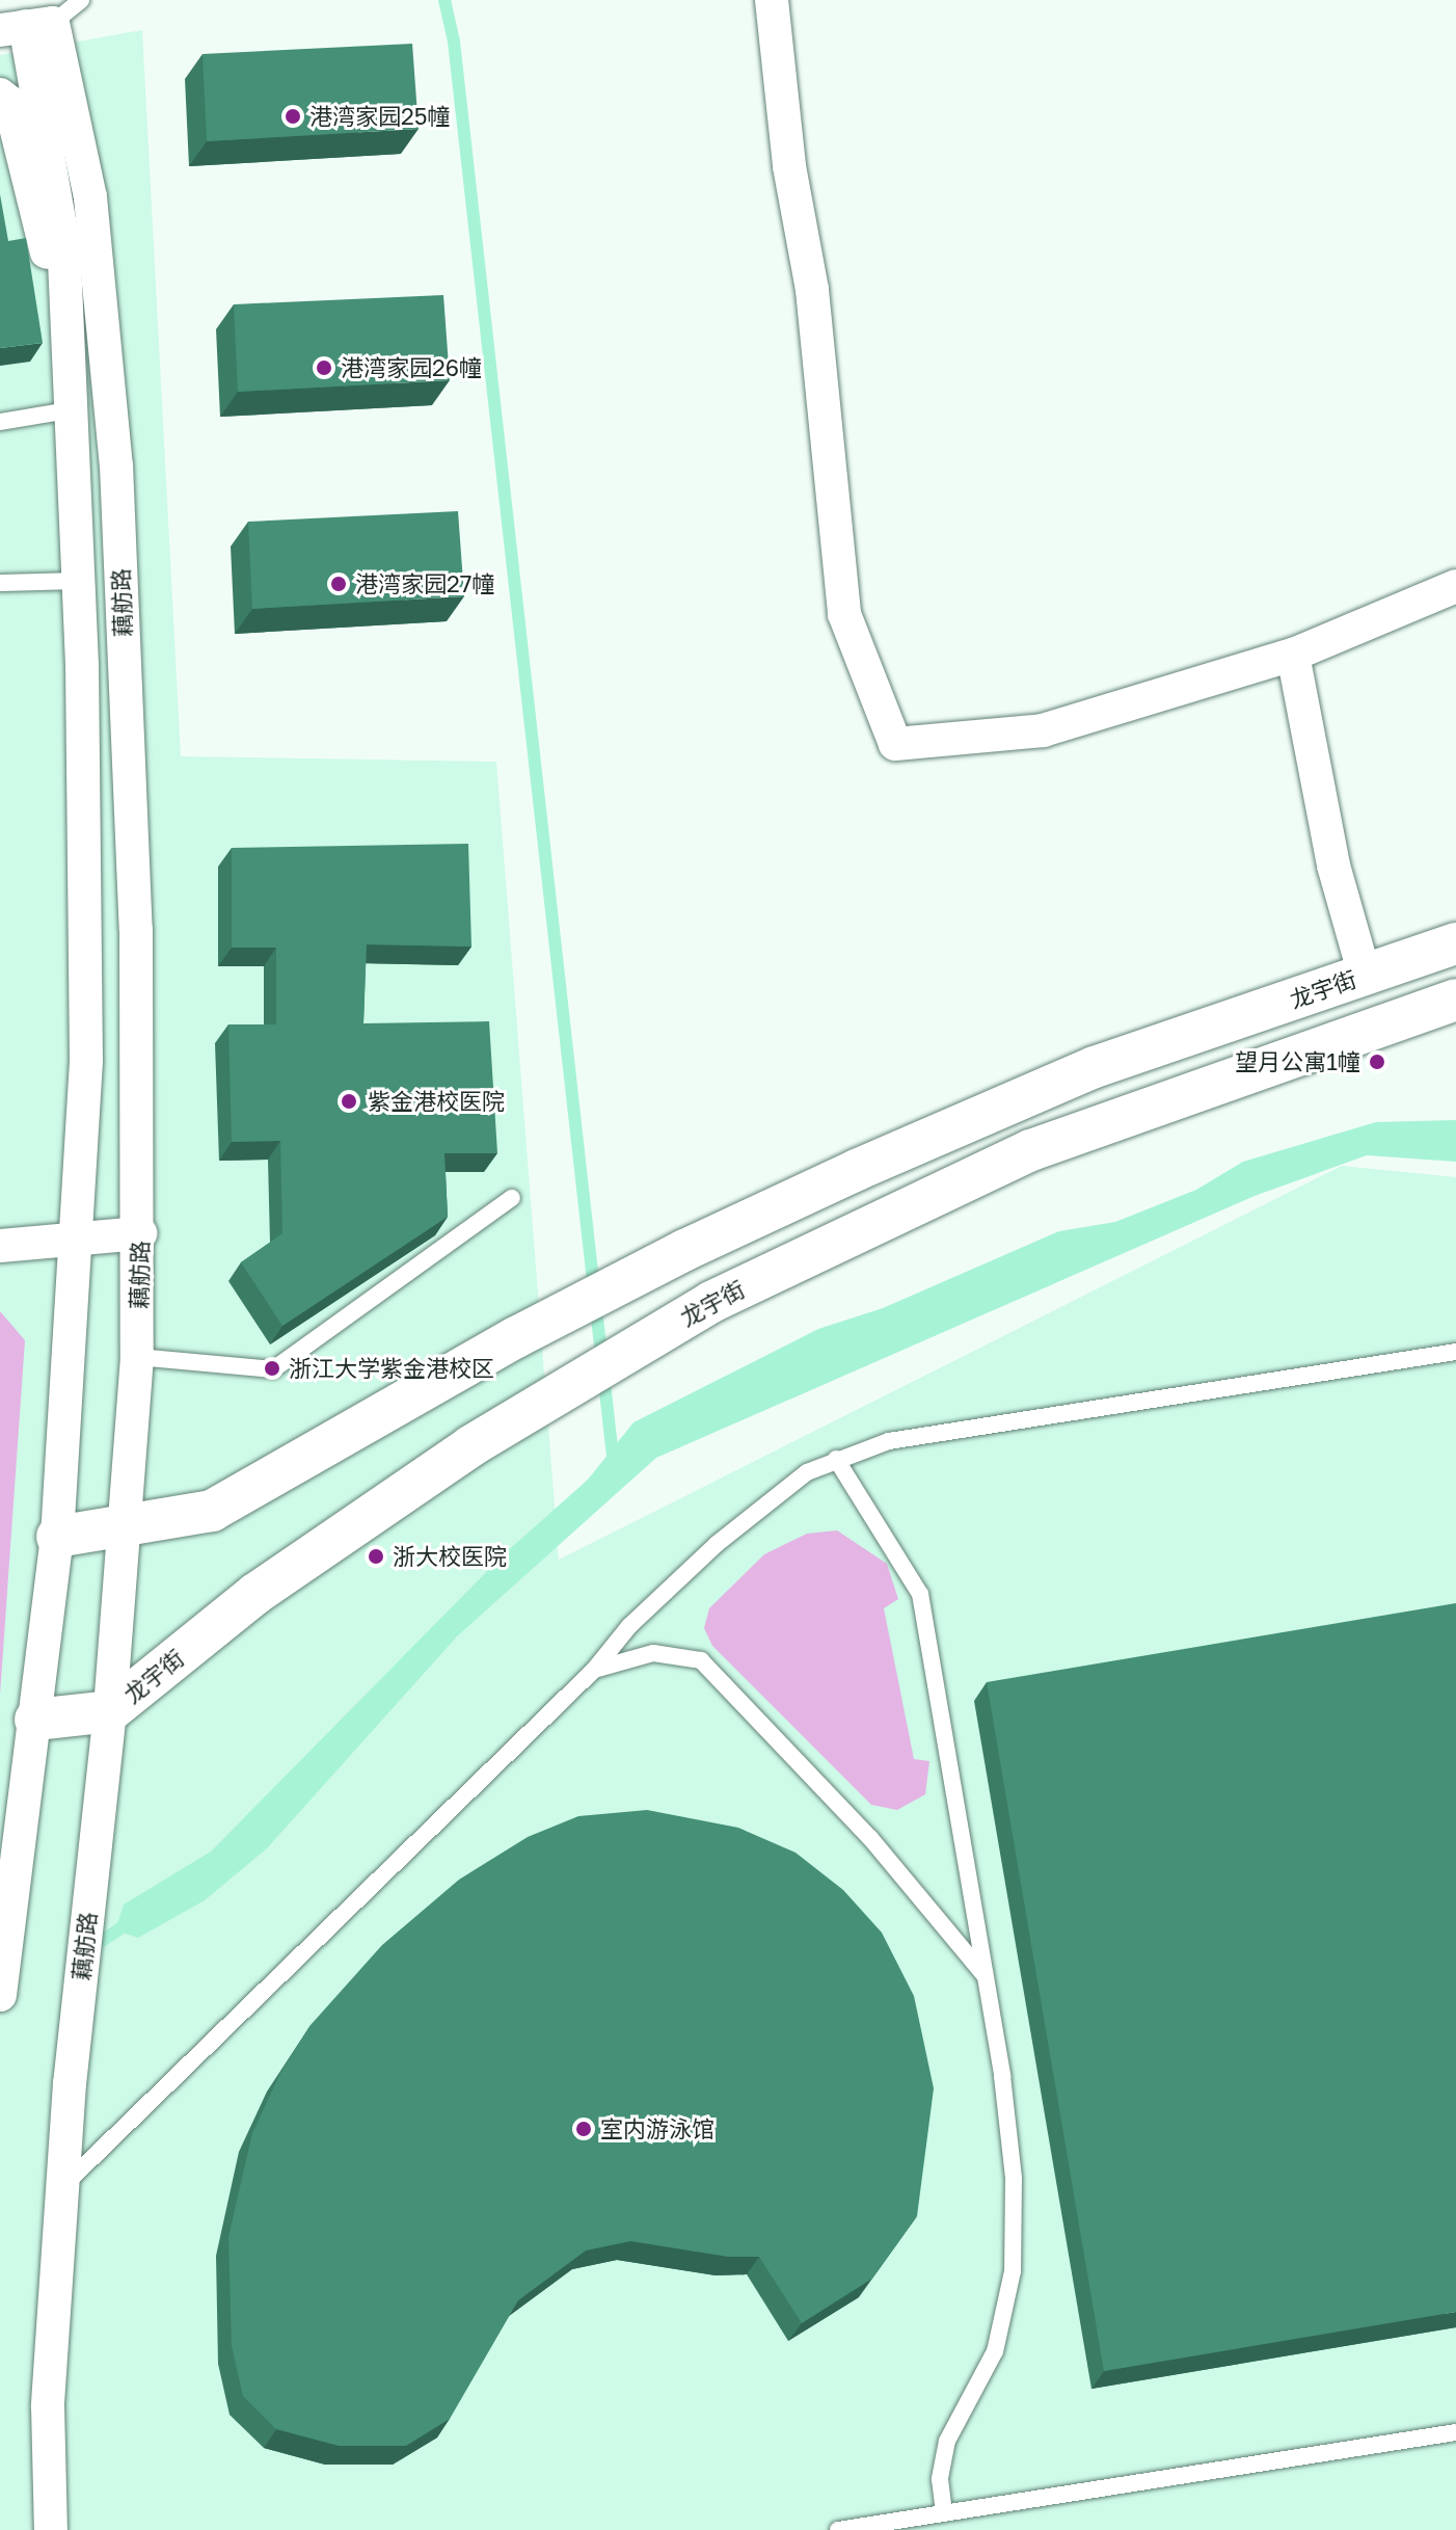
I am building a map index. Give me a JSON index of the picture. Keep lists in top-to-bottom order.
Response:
{
  "streets": {
    "street": ["藕舫路", "龙宇街"]
  },
  "crossings": [
    ["藕舫路", "龙宇街"]
  ],
  "places": [
    "港湾家园25幢",
    "港湾家园26幢",
    "港湾家园27幢",
    "望月公寓1幢",
    "紫金港校医院",
    "浙江大学紫金港校区",
    "浙大校医院",
    "室内游泳馆"
  ]
}
